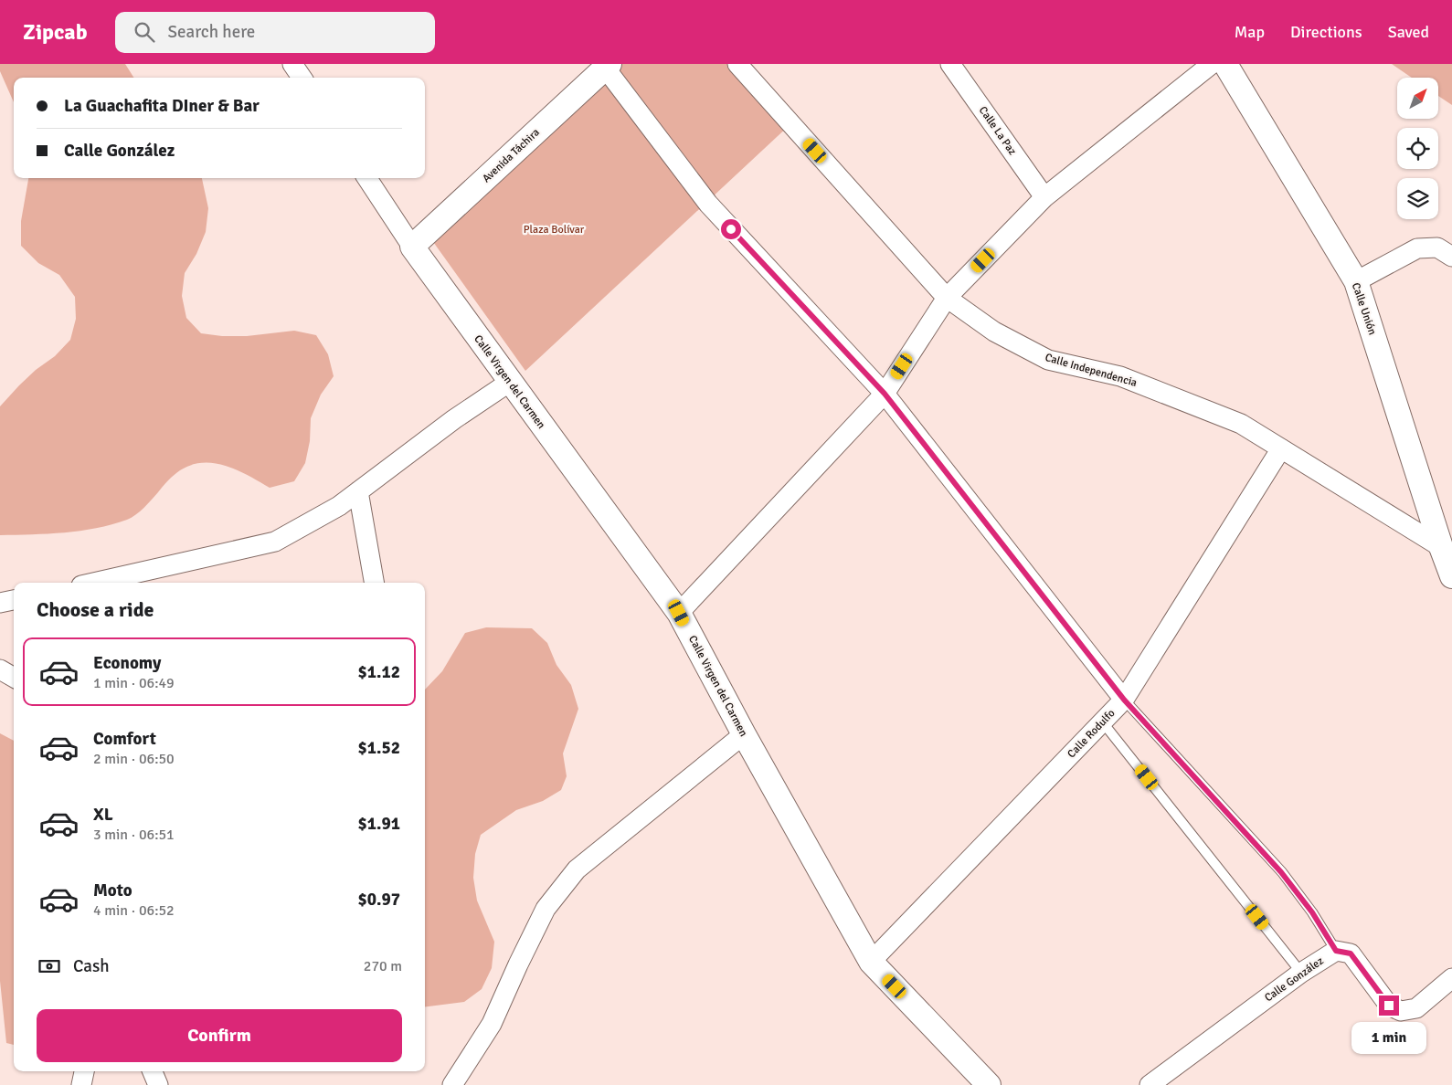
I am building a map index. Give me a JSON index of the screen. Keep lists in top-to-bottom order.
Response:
{
  "streets": {
    "street": [
      "Calle La Paz",
      "Avenida Táchira",
      "Calle Unión",
      "Calle Independencia",
      "Calle Virgen del Carmen",
      "Calle Rodulfo",
      "Calle González"
    ]
  },
  "crossings": [
    ["Avenida Táchira", "Calle Virgen del Carmen"],
    ["Calle Unión", "Calle Independencia"],
    ["Calle Independencia", "Calle Rodulfo"],
    ["Calle Virgen del Carmen", "Calle Rodulfo"]
  ],
  "parks": ["Plaza Bolívar"],
  "north": "top right",
  "page": {
    "header": "Zipcab",
    "search": "Search here",
    "nav": ["Map", "Directions", "Saved"],
    "banner": ["La Guachafita DIner & Bar", "Calle González"],
    "heading": "Choose a ride",
    "list": [
      {
        "name": "Economy",
        "note": "1 min · 06:49",
        "value": "$1.12"
      },
      {
        "name": "Comfort",
        "note": "2 min · 06:50",
        "value": "$1.52"
      },
      {
        "name": "XL",
        "note": "3 min · 06:51",
        "value": "$1.91"
      },
      {
        "name": "Moto",
        "note": "4 min · 06:52",
        "value": "$0.97"
      }
    ],
    "pay": ["Cash", "270 m"],
    "buttons": "Confirm",
    "bubble": "1 min"
  }
}
